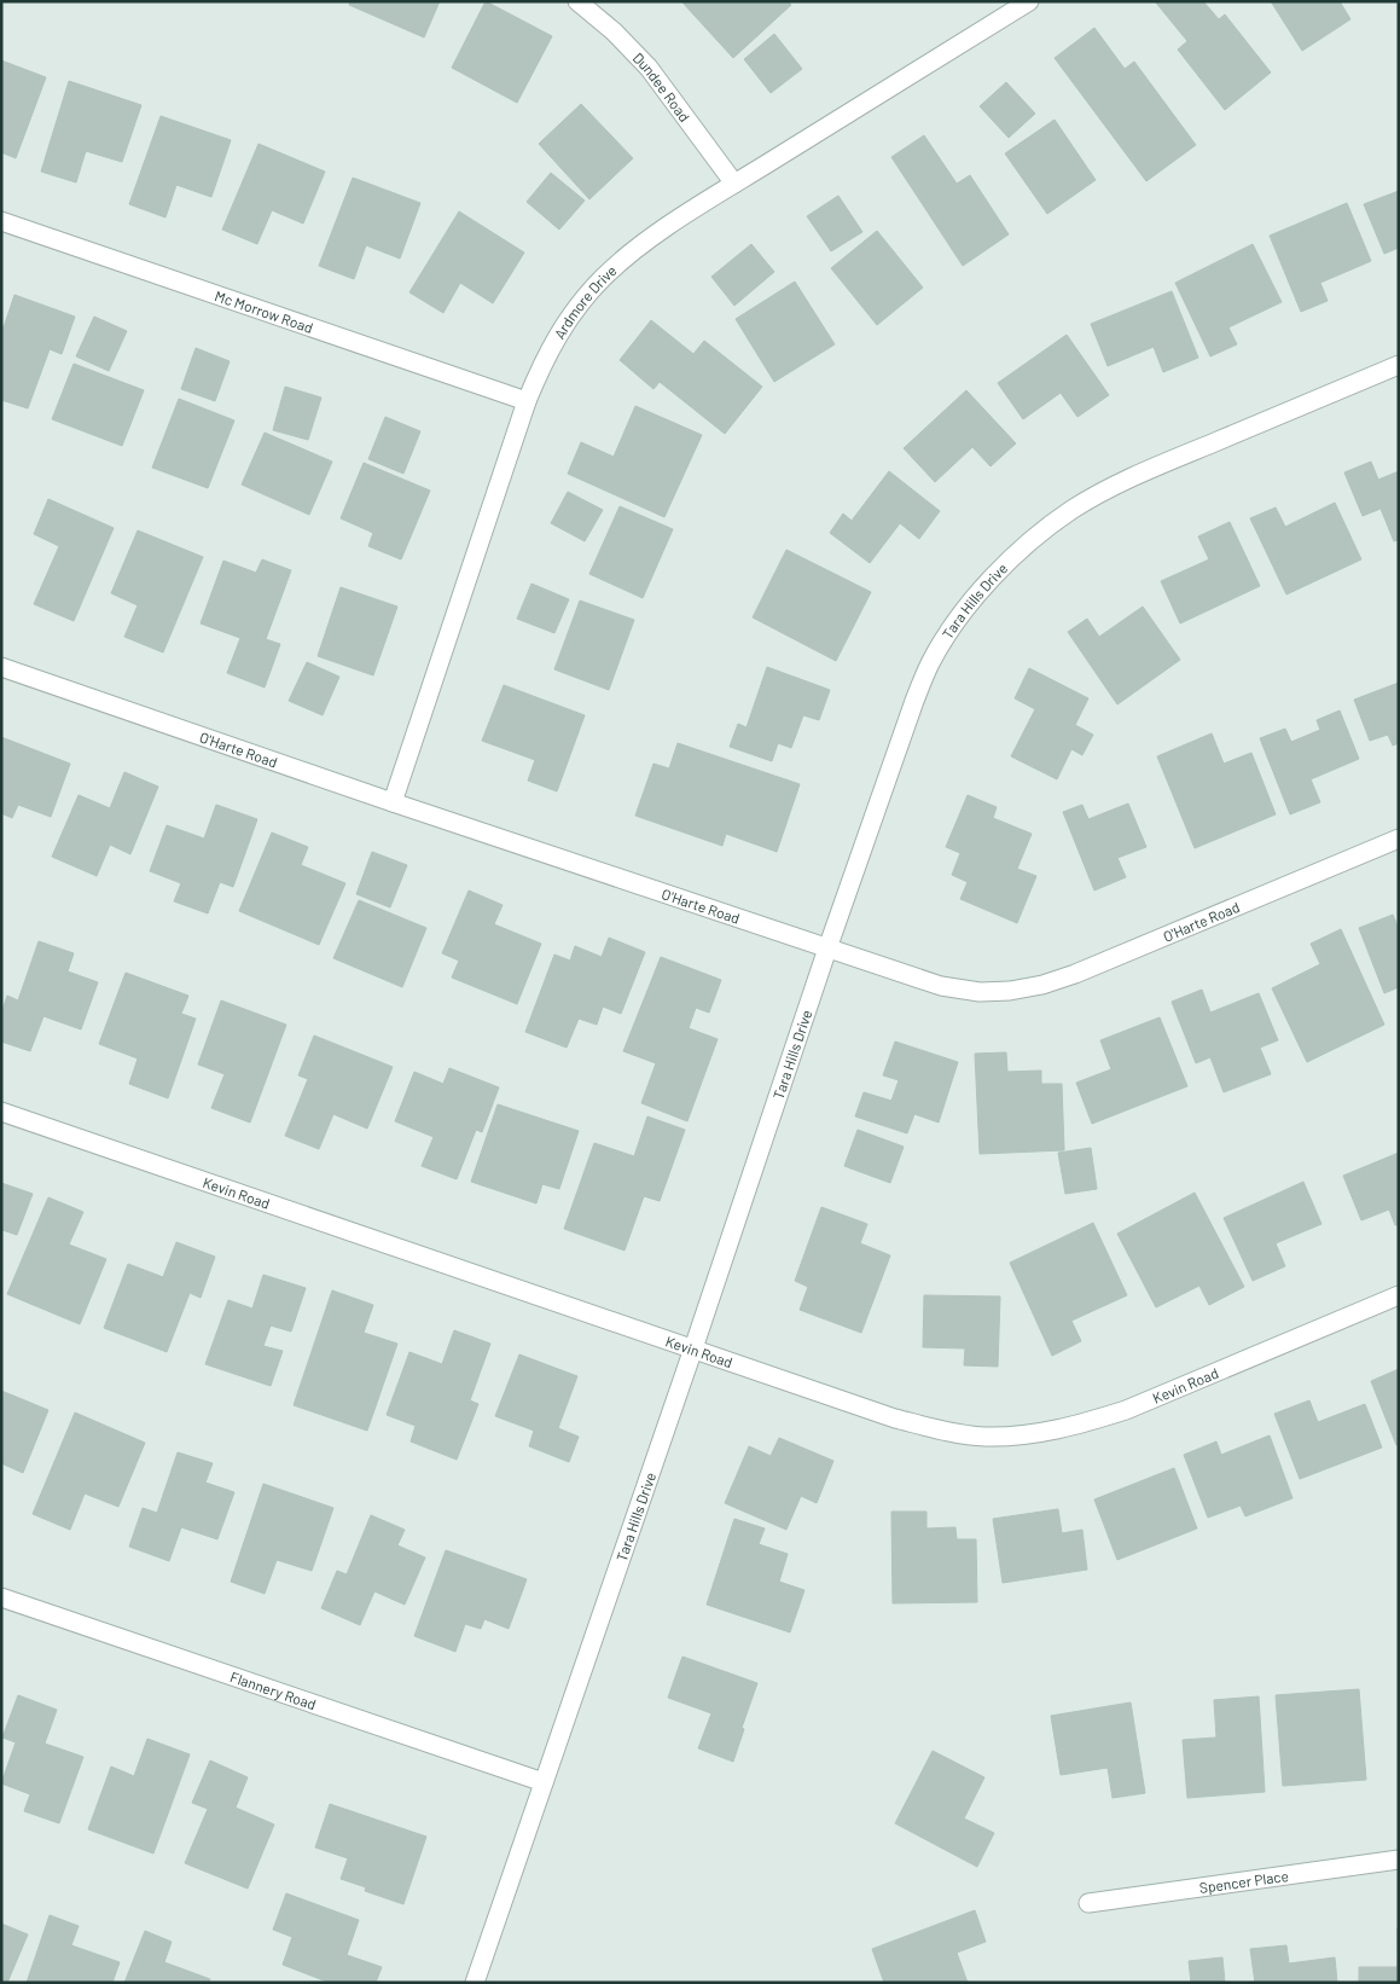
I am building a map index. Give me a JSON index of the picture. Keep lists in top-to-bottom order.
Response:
{
  "streets": {
    "street": [
      "Dundee Road",
      "Ardmore Drive",
      "Mc Morrow Road",
      "Tara Hills Drive",
      "O'Harte Road",
      "Kevin Road",
      "Flannery Road",
      "Spencer Place"
    ]
  },
  "crossings": [
    ["Dundee Road", "Ardmore Drive"],
    ["Ardmore Drive", "Mc Morrow Road"],
    ["Ardmore Drive", "O'Harte Road"],
    ["Tara Hills Drive", "O'Harte Road"],
    ["Tara Hills Drive", "Kevin Road"],
    ["Tara Hills Drive", "Flannery Road"]
  ]
}
